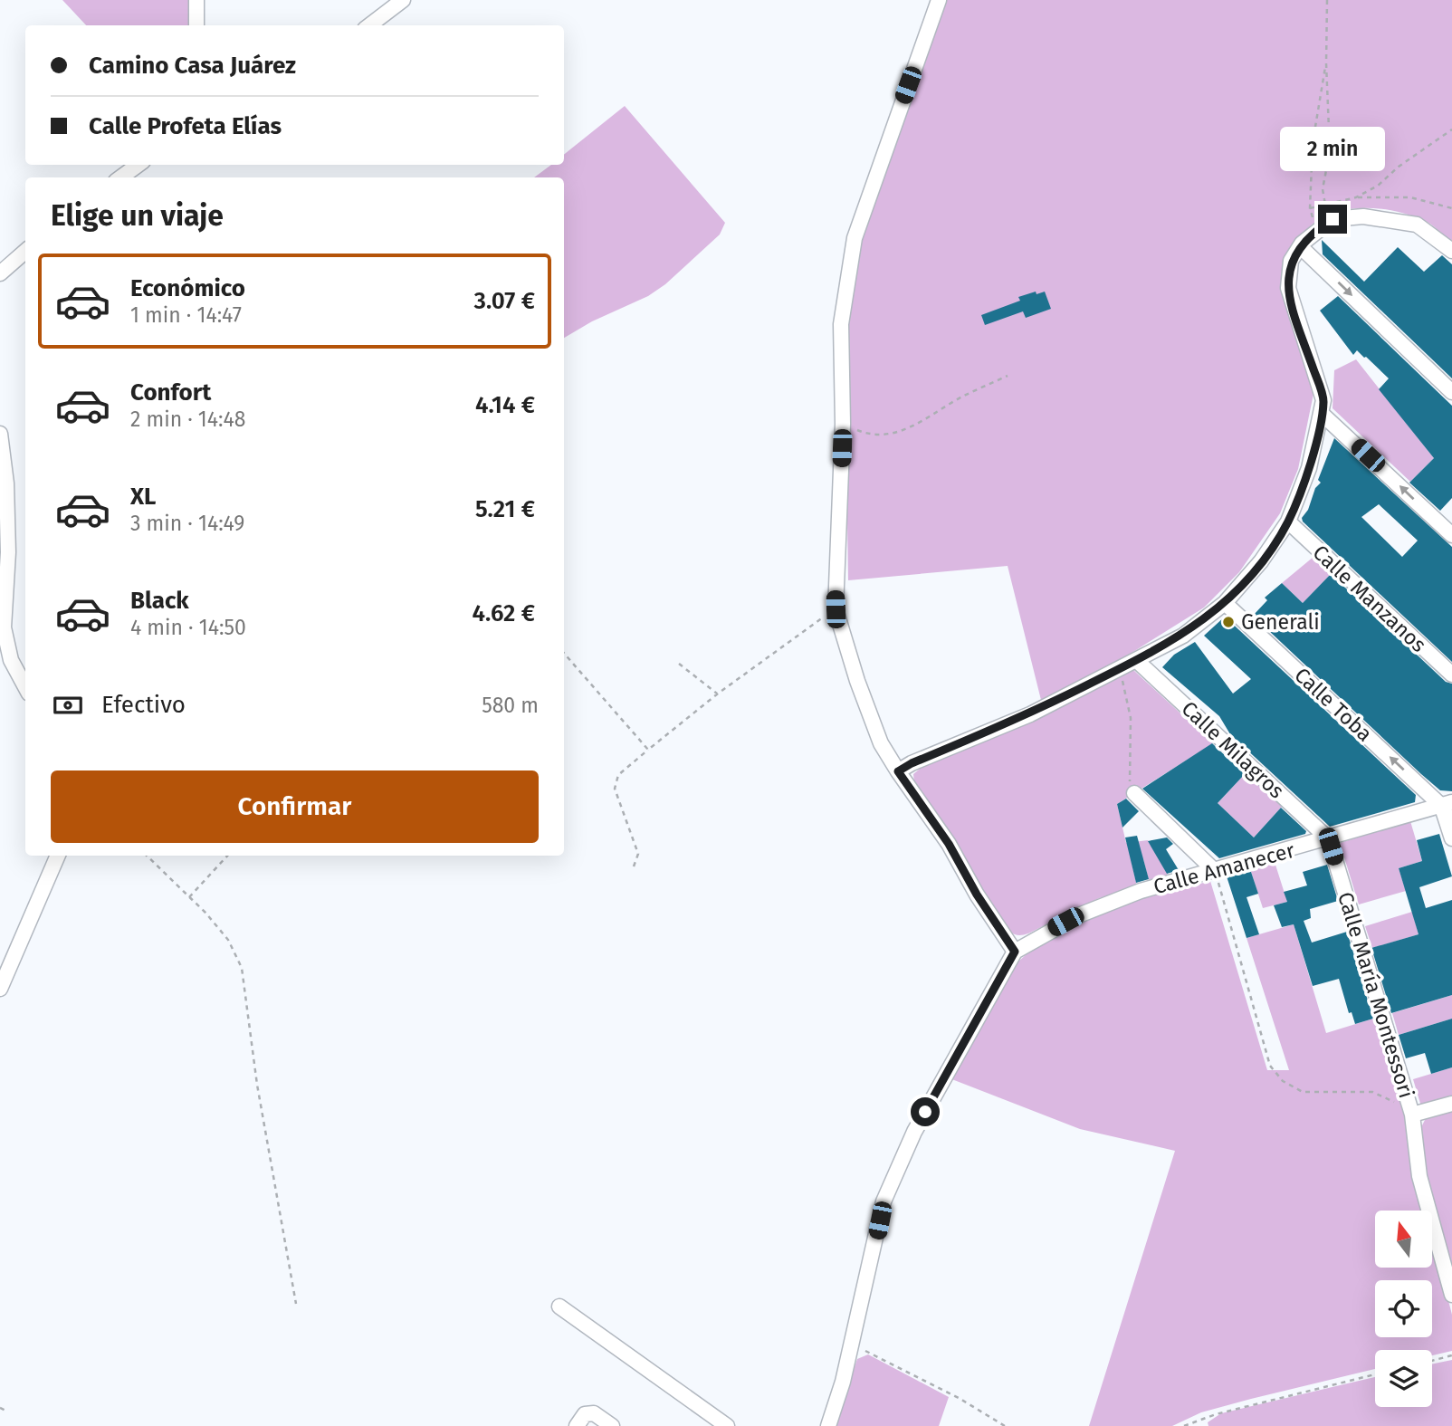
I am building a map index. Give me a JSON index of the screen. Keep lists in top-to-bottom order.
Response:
{
  "streets": {
    "street": [
      "Calle Manzanos",
      "Calle Toba",
      "Calle Milagros",
      "Calle Amanecer",
      "Calle María Montessori"
    ]
  },
  "crossings": [
    ["Calle Toba", "Calle Amanecer"],
    ["Calle Milagros", "Calle Amanecer"],
    ["Calle Milagros", "Calle María Montessori"],
    ["Calle Amanecer", "Calle María Montessori"]
  ],
  "one_way": ["Calle Toba"],
  "places": ["Generali"],
  "north": "top",
  "page": {
    "banner": ["Camino Casa Juárez", "Calle Profeta Elías"],
    "bubble": "2 min",
    "heading": "Elige un viaje",
    "list": [
      {
        "name": "Económico",
        "note": "1 min · 14:47",
        "value": "3.07 €"
      },
      {
        "name": "Confort",
        "note": "2 min · 14:48",
        "value": "4.14 €"
      },
      {
        "name": "XL",
        "note": "3 min · 14:49",
        "value": "5.21 €"
      },
      {
        "name": "Black",
        "note": "4 min · 14:50",
        "value": "4.62 €"
      }
    ],
    "pay": ["Efectivo", "580 m"],
    "buttons": "Confirmar"
  }
}
